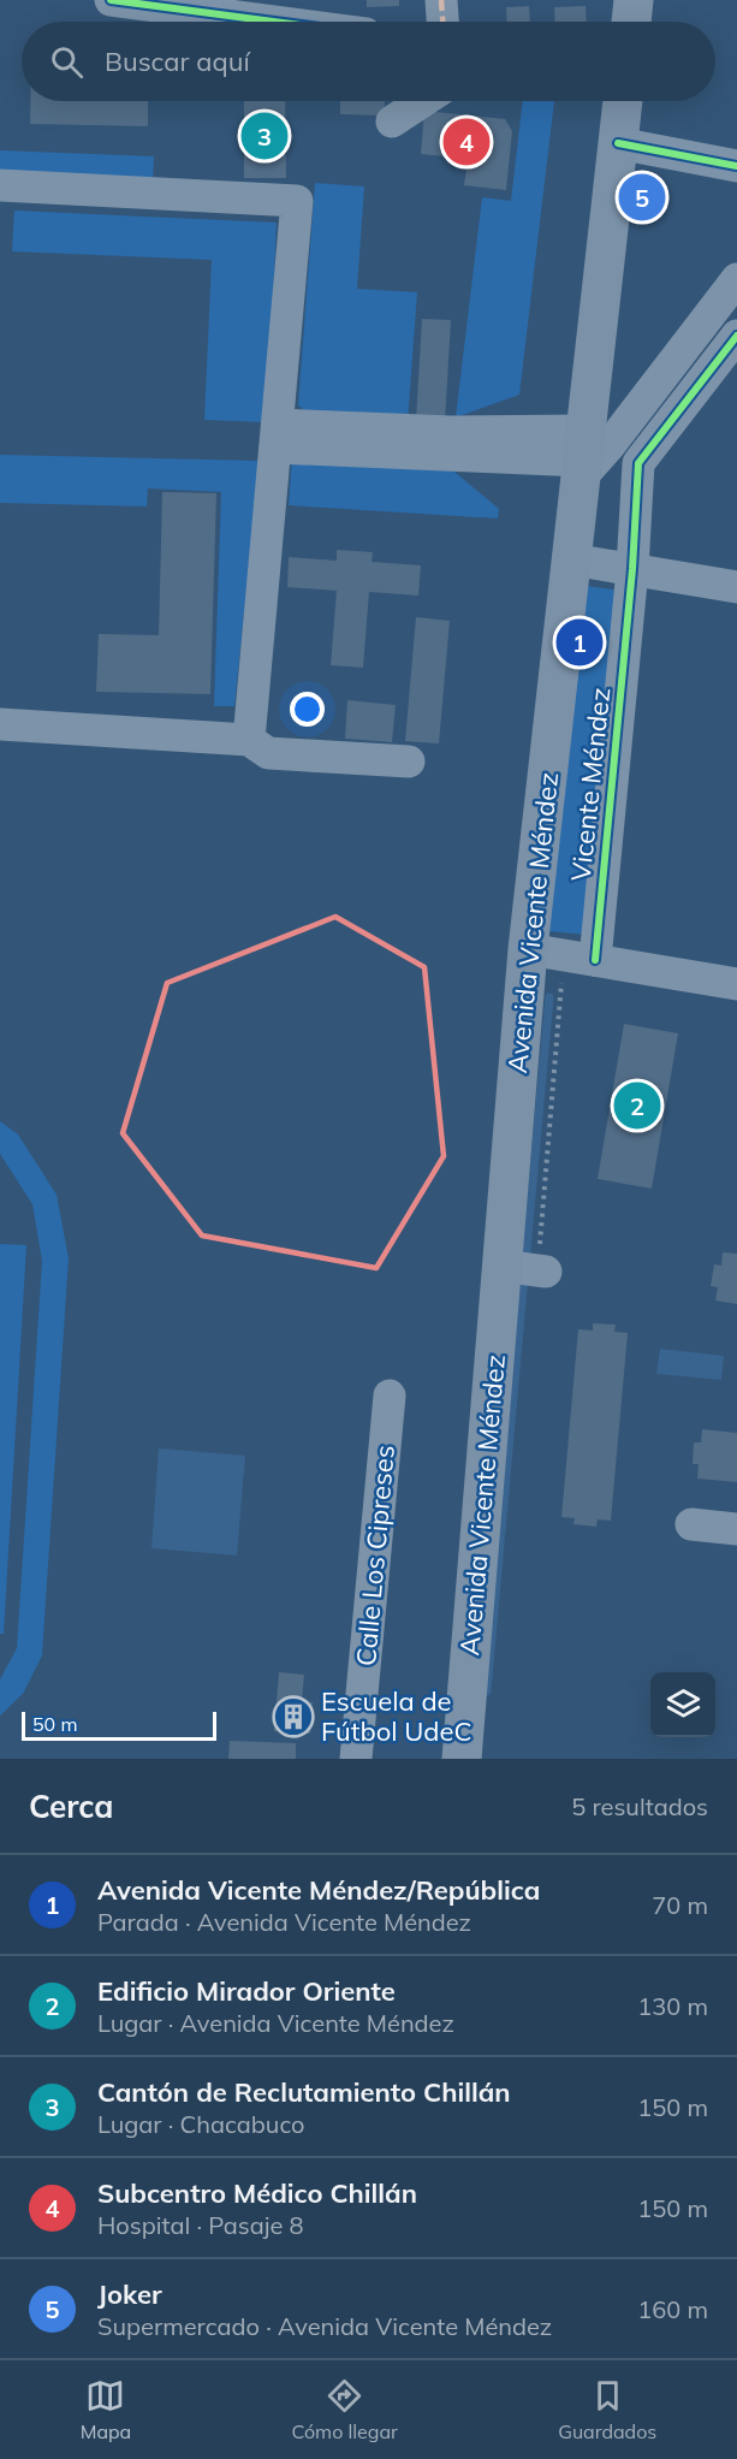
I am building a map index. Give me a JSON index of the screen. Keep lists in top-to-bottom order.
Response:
{
  "streets": {
    "main road": ["Avenida Vicente Méndez"],
    "street": ["Vicente Méndez", "Calle Los Cipreses"]
  },
  "crossings": [
    ["Vicente Méndez", "Avenida Vicente Méndez"]
  ],
  "places": {
    "building": ["Escuela de Fútbol UdeC"]
  },
  "scale_bar": "50 m",
  "page": {
    "search": "Buscar aquí",
    "pins": [
      "3",
      "4",
      "5",
      "1",
      "2"
    ],
    "scale": "50 m",
    "heading": ["Cerca", "5 resultados"],
    "list": [
      {
        "mark": "1",
        "name": "Avenida Vicente Méndez/República",
        "note": "Parada · Avenida Vicente Méndez",
        "value": "70 m"
      },
      {
        "mark": "2",
        "name": "Edificio Mirador Oriente",
        "note": "Lugar · Avenida Vicente Méndez",
        "value": "130 m"
      },
      {
        "mark": "3",
        "name": "Cantón de Reclutamiento Chillán",
        "note": "Lugar · Chacabuco",
        "value": "150 m"
      },
      {
        "mark": "4",
        "name": "Subcentro Médico Chillán",
        "note": "Hospital · Pasaje 8",
        "value": "150 m"
      },
      {
        "mark": "5",
        "name": "Joker",
        "note": "Supermercado · Avenida Vicente Méndez",
        "value": "160 m"
      }
    ],
    "nav": ["Mapa", "Cómo llegar", "Guardados"]
  }
}
